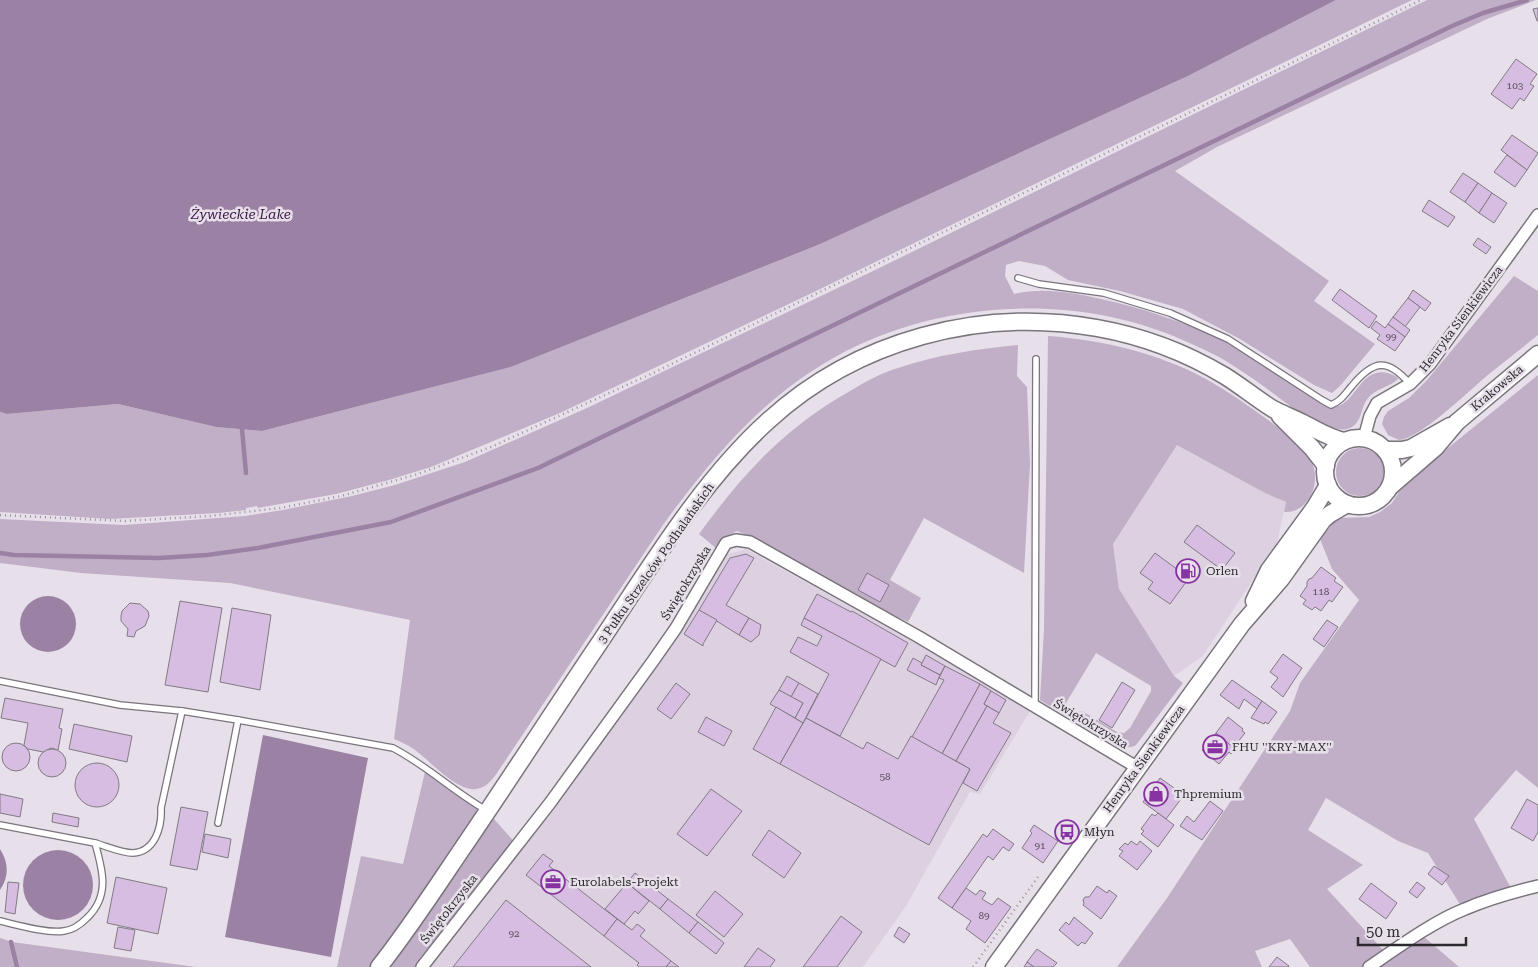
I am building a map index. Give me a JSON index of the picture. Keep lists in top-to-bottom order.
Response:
{
  "streets": {
    "main road": ["Henryka Sienkiewicza", "Krakowska", "3 Pułku Strzelców Podhalańskich"],
    "street": ["Świętokrzyska"]
  },
  "crossings": [
    ["Henryka Sienkiewicza", "Krakowska"],
    ["Henryka Sienkiewicza", "Świętokrzyska"]
  ],
  "water": ["Żywieckie Lake"],
  "places": {
    "fuel station": ["Orlen"],
    "office": ["FHU ''KRY-MAX''", "Eurolabels-Projekt"],
    "shop": ["Thpremium"],
    "bus stop": ["Młyn"]
  },
  "house_numbers": [
    "103",
    "99",
    "118",
    "58",
    "91",
    "89",
    "92"
  ],
  "scale_bar": "50 m"
}
